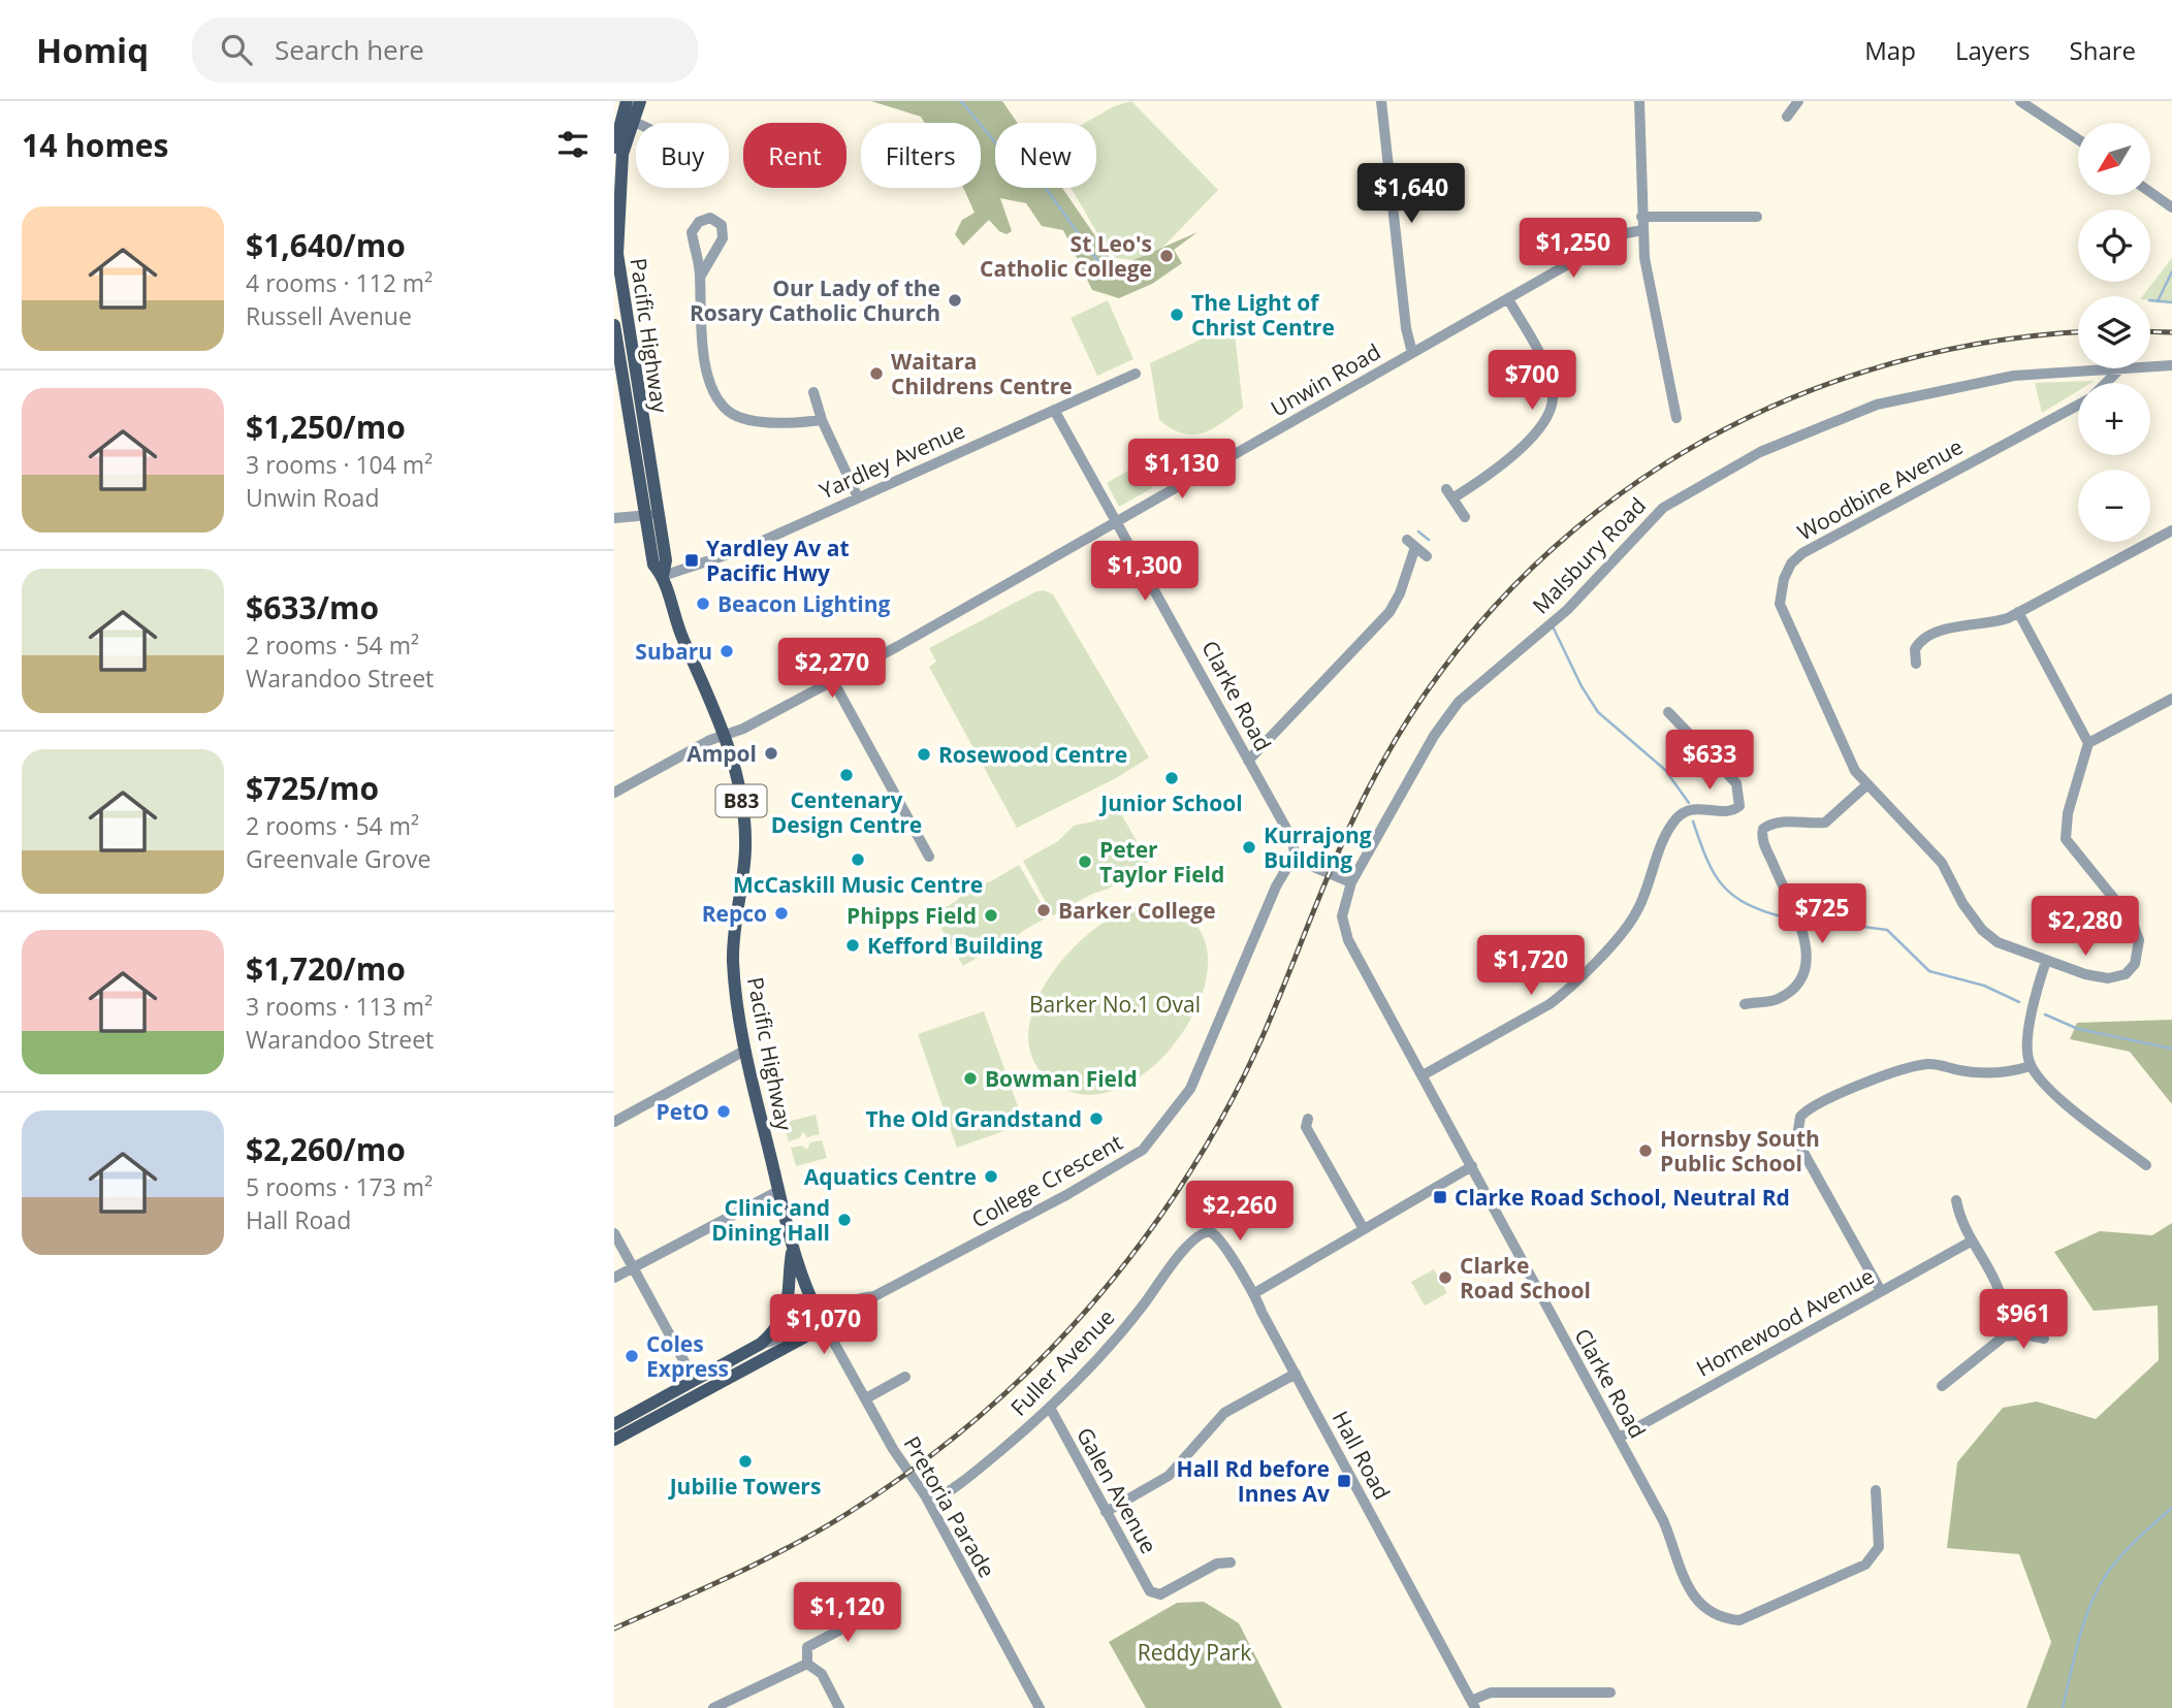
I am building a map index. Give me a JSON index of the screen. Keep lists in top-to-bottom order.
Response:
{
  "streets": {
    "main road": ["Pacific Highway", "B83"],
    "street": [
      "Unwin Road",
      "Yardley Avenue",
      "Woodbine Avenue",
      "Malsbury Road",
      "Clarke Road",
      "College Crescent",
      "Homewood Avenue",
      "Fuller Avenue",
      "Hall Road",
      "Galen Avenue",
      "Pretoria Parade"
    ]
  },
  "crossings": [
    ["Pacific Highway", "Unwin Road"],
    ["Pacific Highway", "Yardley Avenue"],
    ["Pacific Highway", "College Crescent"],
    ["Pacific Highway", "Pretoria Parade"],
    ["Unwin Road", "Clarke Road"],
    ["Yardley Avenue", "Clarke Road"],
    ["Malsbury Road", "Clarke Road"],
    ["Clarke Road", "College Crescent"],
    ["Clarke Road", "Homewood Avenue"],
    ["College Crescent", "Pretoria Parade"],
    ["Fuller Avenue", "Hall Road"],
    ["Fuller Avenue", "Galen Avenue"],
    ["Fuller Avenue", "Pretoria Parade"]
  ],
  "parks": ["Barker No.1 Oval", "Reddy Park"],
  "places": {
    "other": [
      "St Leo's Catholic College",
      "Our Lady of the Rosary Catholic Church",
      "The Light of Christ Centre",
      "Waitara Childrens Centre",
      "Beacon Lighting",
      "Subaru",
      "Ampol",
      "Rosewood Centre",
      "Centenary Design Centre",
      "Junior School",
      "Kurrajong Building",
      "McCaskill Music Centre",
      "Peter Taylor Field",
      "Barker College",
      "Repco",
      "Phipps Field",
      "Kefford Building",
      "Bowman Field",
      "PetO",
      "The Old Grandstand",
      "Hornsby South Public School",
      "Aquatics Centre",
      "Clinic and Dining Hall",
      "Clarke Road School",
      "Coles Express",
      "Jubilie Towers"
    ],
    "transit": ["Yardley Av at Pacific Hwy", "Clarke Road School, Neutral Rd", "Hall Rd before Innes Av"]
  },
  "north": "bottom left",
  "page": {
    "header": "Homiq",
    "search": "Search here",
    "nav": ["Map", "Layers", "Share"],
    "heading": "14 homes",
    "map_buttons": ["+", "−"],
    "chip": [
      "Buy",
      "Rent",
      "Filters",
      "New"
    ],
    "price": [
      "$1,640",
      "$1,250",
      "$700",
      "$1,130",
      "$1,300",
      "$2,270",
      "$633",
      "$725",
      "$2,280",
      "$1,720",
      "$2,260",
      "$961",
      "$1,070",
      "$1,120"
    ],
    "list": [
      {
        "name": "$1,640/mo",
        "note": "4 rooms · 112 m² · Russell Avenue"
      },
      {
        "name": "$1,250/mo",
        "note": "3 rooms · 104 m² · Unwin Road"
      },
      {
        "name": "$633/mo",
        "note": "2 rooms · 54 m² · Warandoo Street"
      },
      {
        "name": "$725/mo",
        "note": "2 rooms · 54 m² · Greenvale Grove"
      },
      {
        "name": "$1,720/mo",
        "note": "3 rooms · 113 m² · Warandoo Street"
      },
      {
        "name": "$2,260/mo",
        "note": "5 rooms · 173 m² · Hall Road"
      }
    ]
  }
}
